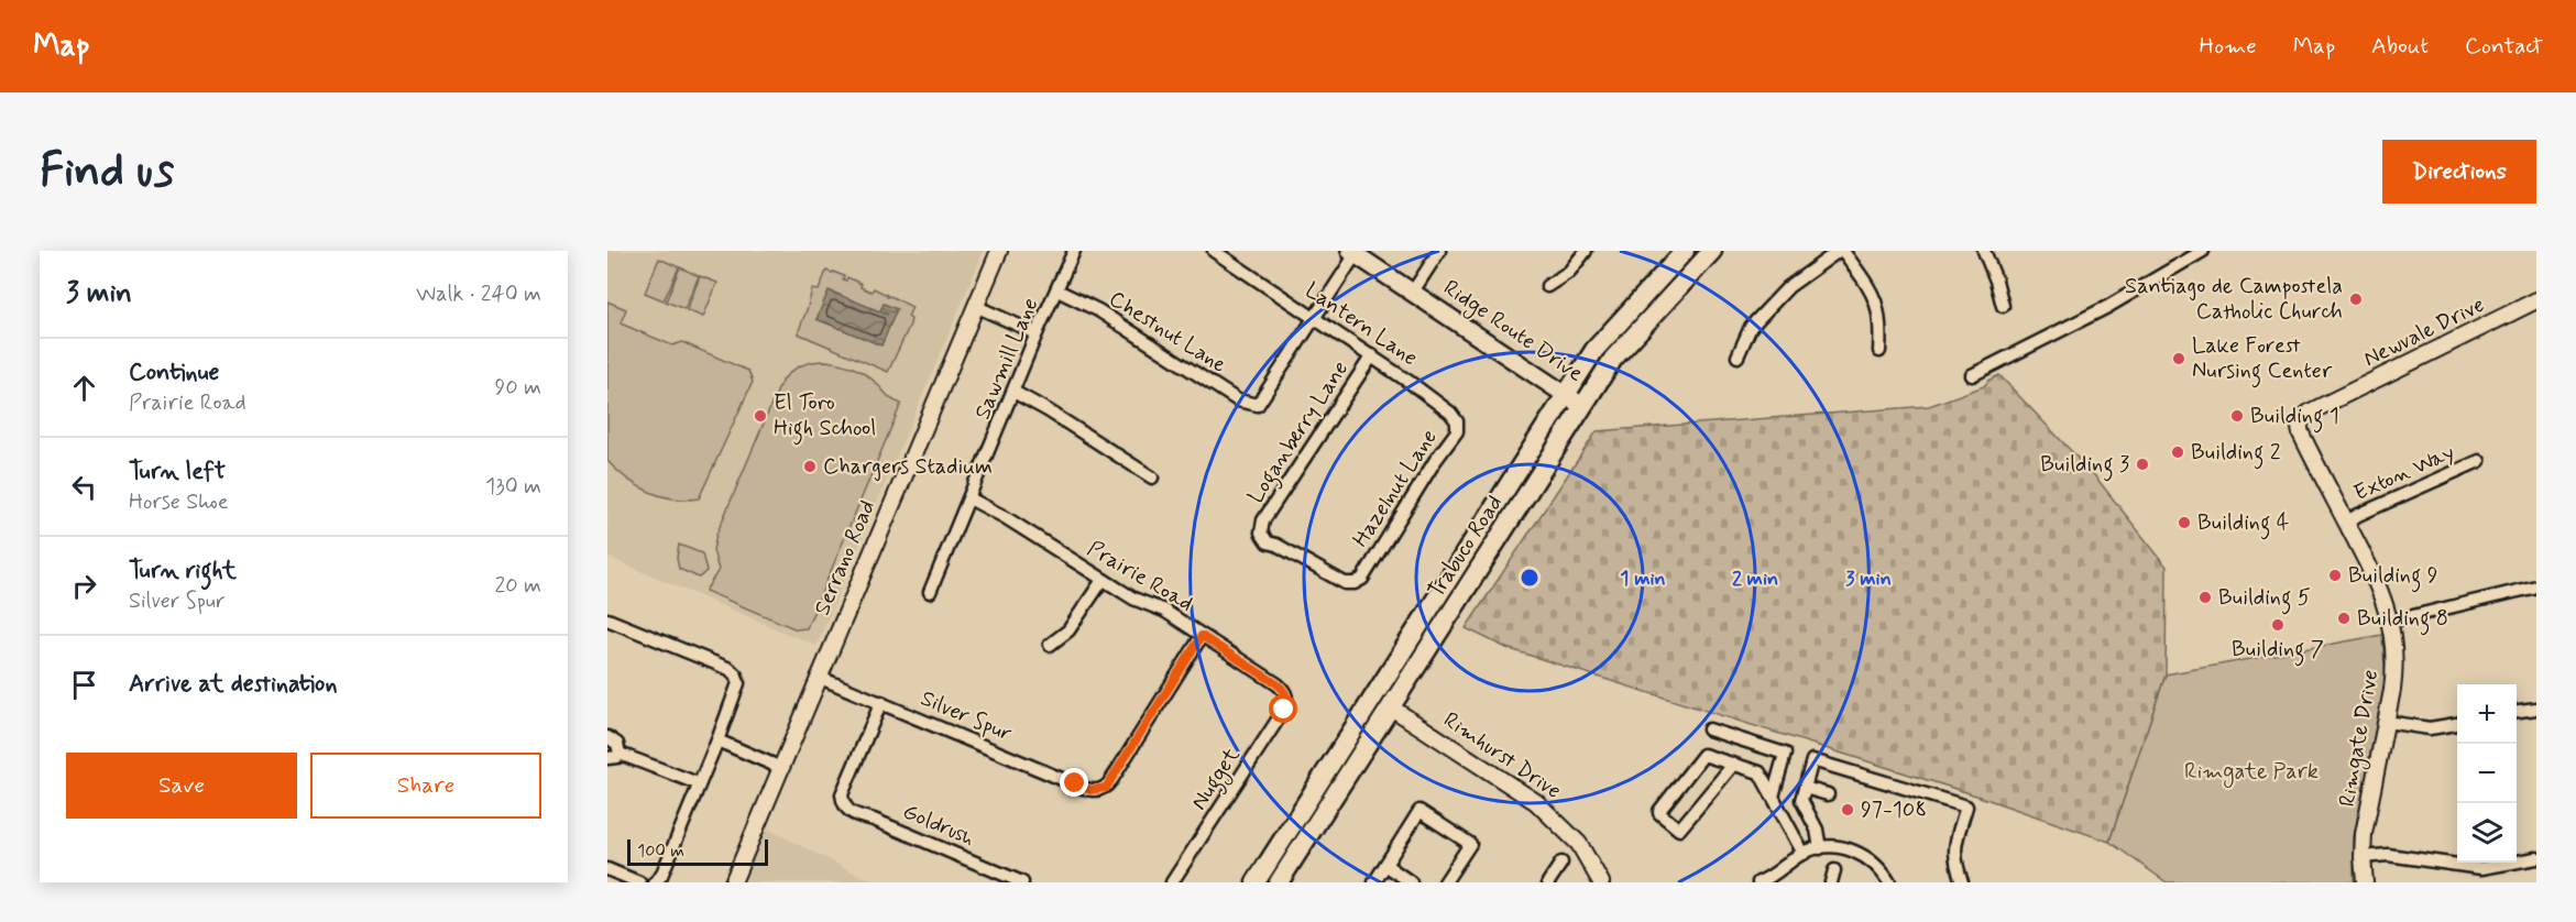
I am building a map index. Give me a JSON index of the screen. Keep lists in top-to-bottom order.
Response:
{
  "streets": {
    "main road": ["Ridge Route Drive", "Trabuco Road"],
    "street": [
      "Lantern Lane",
      "Chestnut Lane",
      "Newvale Drive",
      "Sawmill Lane",
      "Loganberry Lane",
      "Exton Way",
      "Hazelnut Lane",
      "Serrano Road",
      "Prairie Road",
      "Silver Spur",
      "Rimgate Drive",
      "Rimhurst Drive",
      "Nugget",
      "Goldrush"
    ]
  },
  "crossings": [
    ["Lantern Lane", "Chestnut Lane"],
    ["Lantern Lane", "Loganberry Lane"],
    ["Lantern Lane", "Hazelnut Lane"],
    ["Ridge Route Drive", "Trabuco Road"],
    ["Chestnut Lane", "Sawmill Lane"],
    ["Newvale Drive", "Rimgate Drive"],
    ["Sawmill Lane", "Prairie Road"],
    ["Loganberry Lane", "Hazelnut Lane"],
    ["Exton Way", "Rimgate Drive"],
    ["Trabuco Road", "Rimhurst Drive"],
    ["Serrano Road", "Silver Spur"],
    ["Prairie Road", "Silver Spur"],
    ["Prairie Road", "Nugget"],
    ["Silver Spur", "Goldrush"]
  ],
  "parks": ["Rimgate Park"],
  "places": [
    "Santiago de Campostela Catholic Church",
    "Lake Forest Nursing Center",
    "El Toro High School",
    "Building 1",
    "Building 2",
    "Building 3",
    "Chargers Stadium",
    "Building 4",
    "Building 9",
    "Building 5",
    "Building 8",
    "Building 7",
    "97-108"
  ],
  "scale_bar": "100 m",
  "page": {
    "header": "Map",
    "nav": [
      "Home",
      "Map",
      "About",
      "Contact"
    ],
    "buttons": [
      "Directions",
      ["Save", "Share"]
    ],
    "title": "Find us",
    "heading": ["3 min", "Walk · 240 m"],
    "list": [
      ["Continue", "Prairie Road", "90 m"],
      ["Turn left", "Horse Shoe", "130 m"],
      ["Turn right", "Silver Spur", "20 m"],
      "Arrive at destination"
    ],
    "map_buttons": ["+", "−"],
    "scale": "100 m"
  },
  "rings": ["1 min", "2 min", "3 min"]
}
